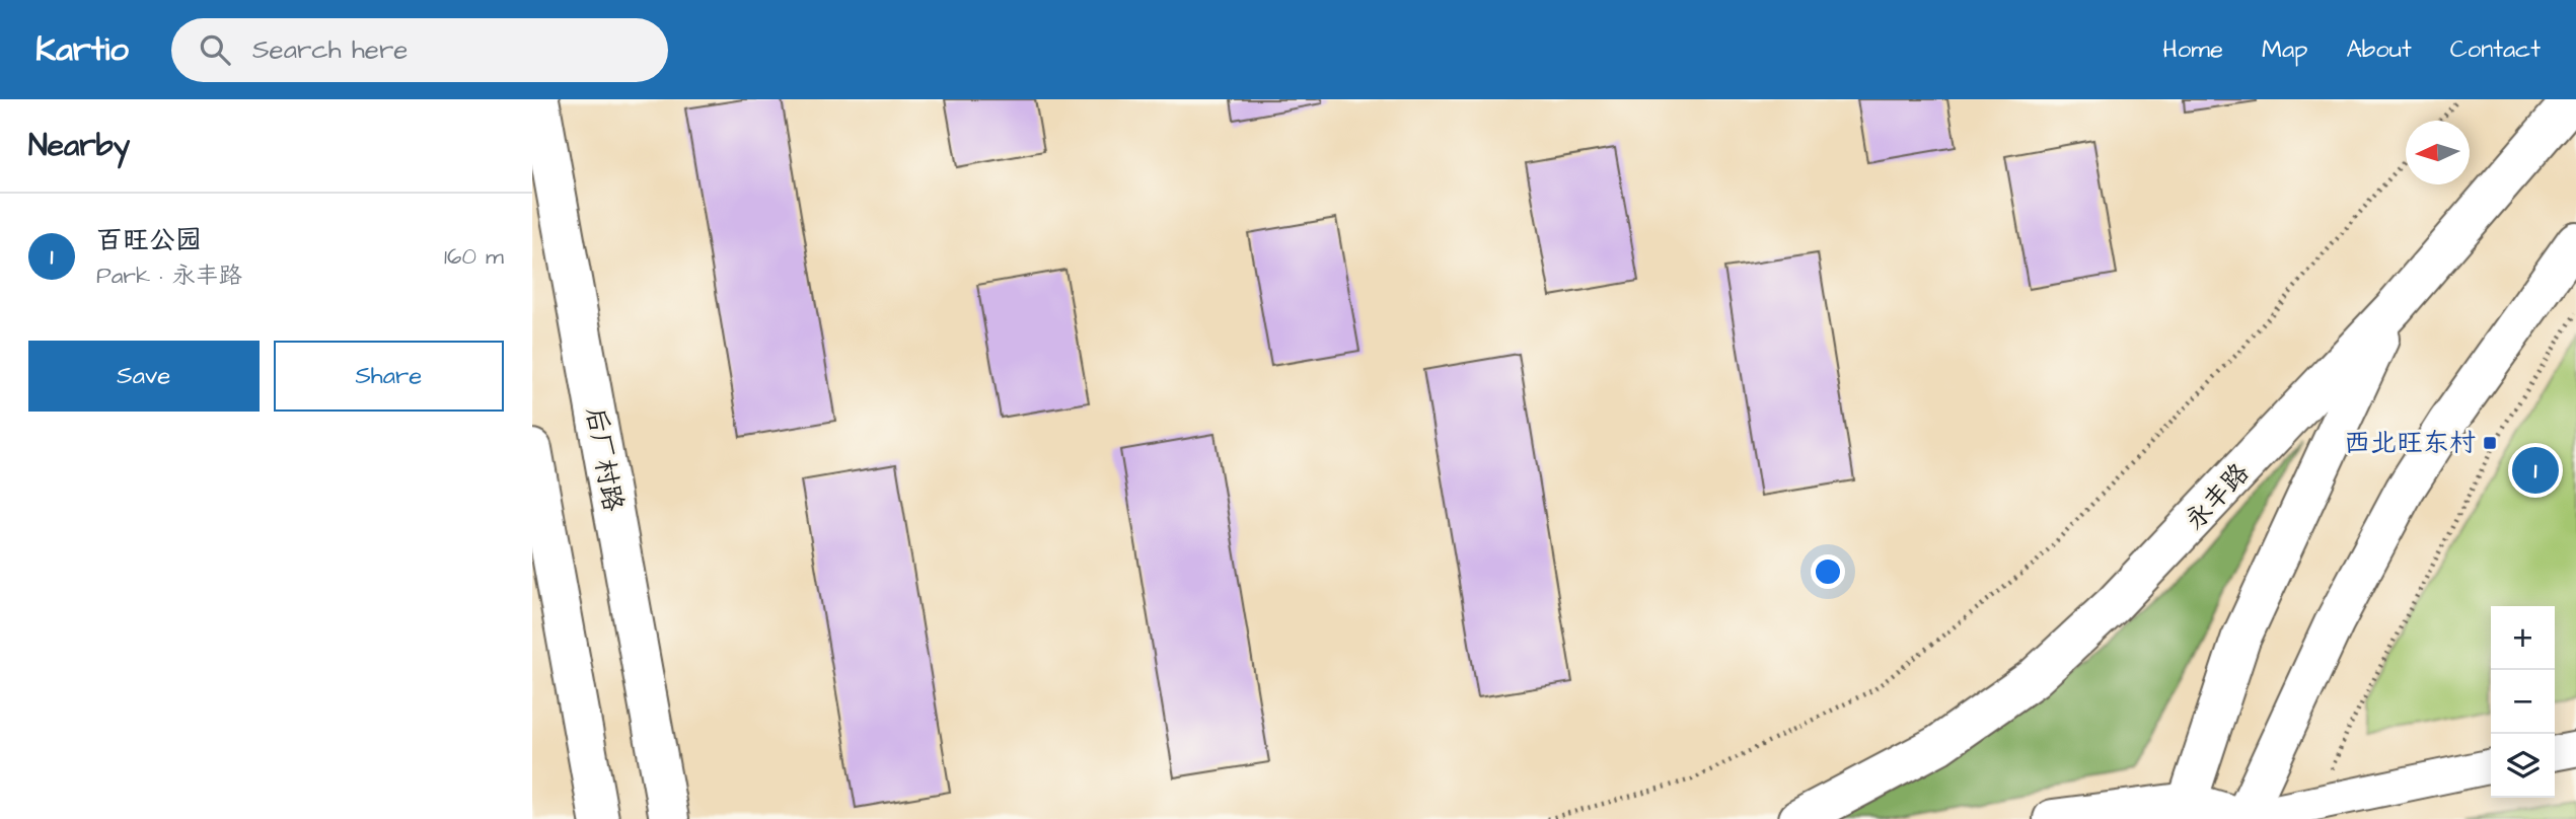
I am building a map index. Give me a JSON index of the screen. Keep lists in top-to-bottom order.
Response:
{
  "streets": {
    "main road": ["后厂村路", "永丰路"]
  },
  "places": {
    "transit": ["西北旺东村"]
  },
  "north": "left",
  "page": {
    "header": "Kartio",
    "search": "Search here",
    "nav": [
      "Home",
      "Map",
      "About",
      "Contact"
    ],
    "heading": "Nearby",
    "list": [
      {
        "mark": "1",
        "name": "百旺公园",
        "note": "Park · 永丰路",
        "value": "160 m"
      }
    ],
    "buttons": ["Save", "Share"],
    "pins": "1",
    "map_buttons": ["+", "−"]
  }
}
